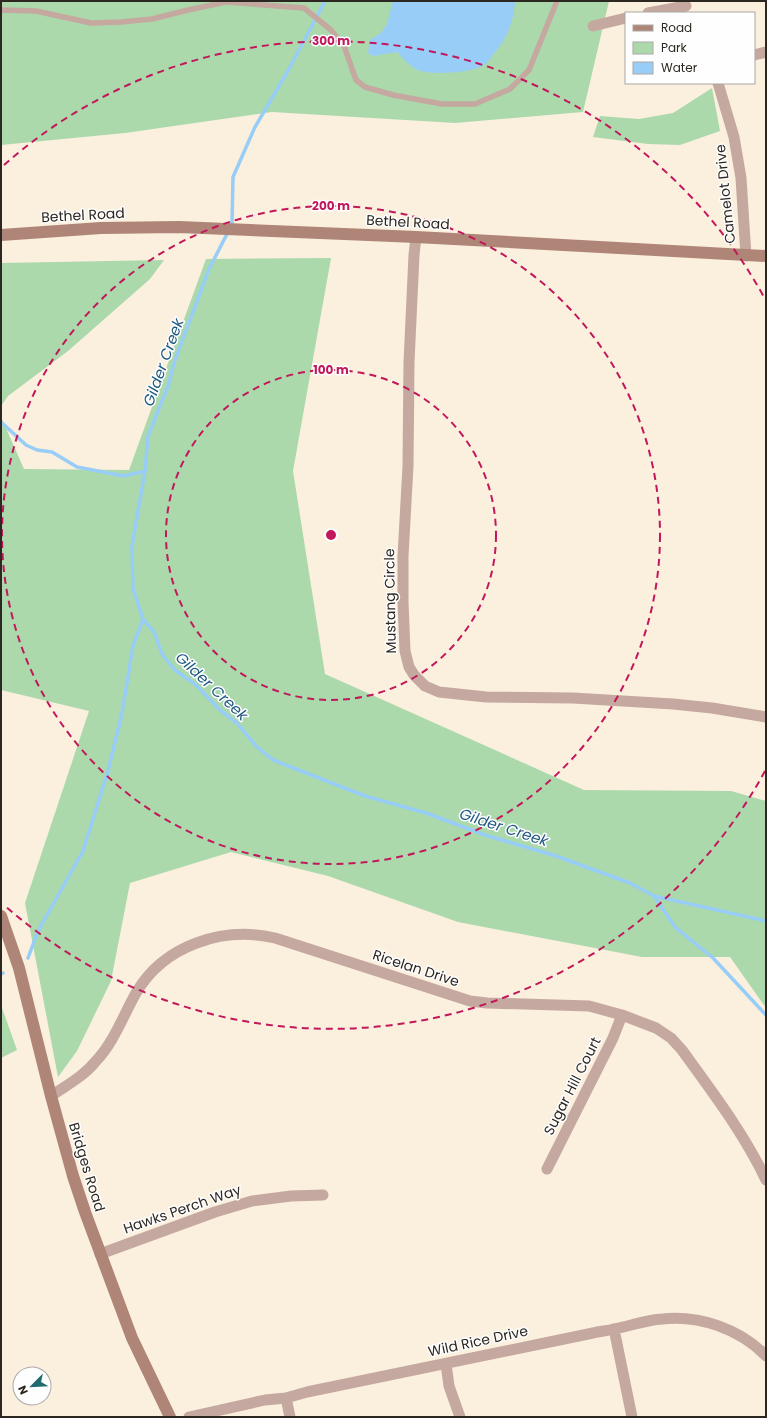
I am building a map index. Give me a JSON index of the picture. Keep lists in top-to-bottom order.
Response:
{
  "streets": {
    "street": [
      "Camelot Drive",
      "Bethel Road",
      "Mustang Circle",
      "Ricelan Drive",
      "Sugar Hill Court",
      "Bridges Road",
      "Hawks Perch Way",
      "Wild Rice Drive"
    ]
  },
  "crossings": [
    ["Camelot Drive", "Bethel Road"],
    ["Bethel Road", "Mustang Circle"],
    ["Ricelan Drive", "Sugar Hill Court"],
    ["Ricelan Drive", "Bridges Road"],
    ["Bridges Road", "Hawks Perch Way"]
  ],
  "water": ["Gilder Creek"],
  "legend": ["Road", "Park", "Water"],
  "north": "bottom left",
  "rings": ["300 m", "200 m", "100 m"]
}
